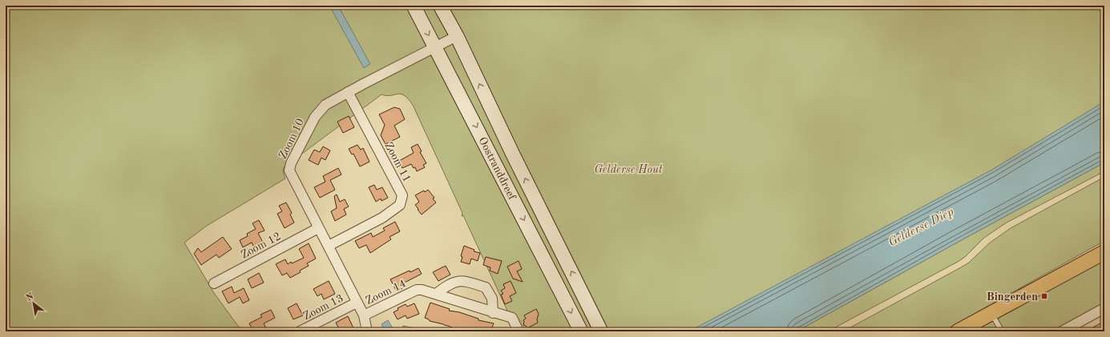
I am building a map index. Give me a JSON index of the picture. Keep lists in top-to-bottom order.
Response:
{
  "streets": {
    "main road": ["Oostranddreef"],
    "street": [
      "Zoom 10",
      "Zoom 11",
      "Zoom 12",
      "Zoom 14",
      "Zoom 13"
    ]
  },
  "crossings": [
    ["Zoom 10", "Zoom 11"],
    ["Zoom 10", "Oostranddreef"],
    ["Zoom 10", "Zoom 12"],
    ["Zoom 10", "Zoom 14"],
    ["Zoom 10", "Zoom 13"]
  ],
  "water": ["Gelderse Diep"],
  "parks": ["Gelderse Hout"],
  "places": {
    "transit": ["Bingerden"]
  },
  "north": "top left"
}
